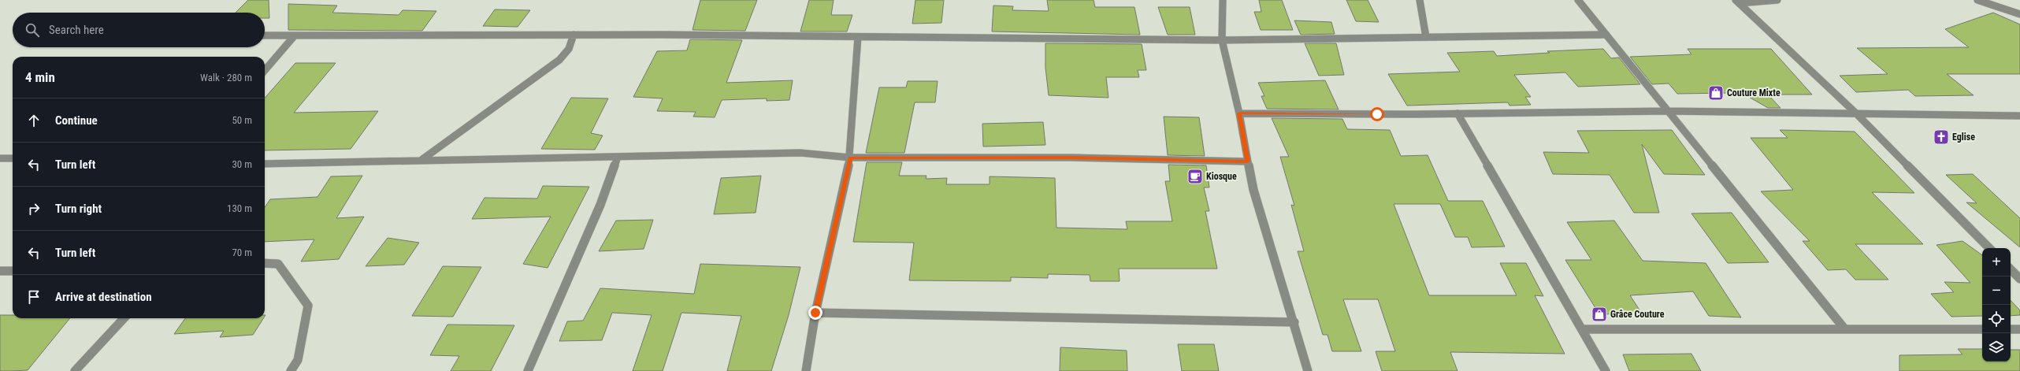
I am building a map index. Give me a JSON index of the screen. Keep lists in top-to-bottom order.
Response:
{
  "places": {
    "shop": ["Couture Mixte", "Grâce Couture"],
    "church": ["Eglise"],
    "cafe": ["Kiosque"]
  },
  "page": {
    "search": "Search here",
    "heading": ["4 min", "Walk · 280 m"],
    "list": [
      ["Continue", "50 m"],
      ["Turn left", "30 m"],
      ["Turn right", "130 m"],
      ["Turn left", "70 m"],
      "Arrive at destination"
    ],
    "map_buttons": ["+", "−"]
  }
}
